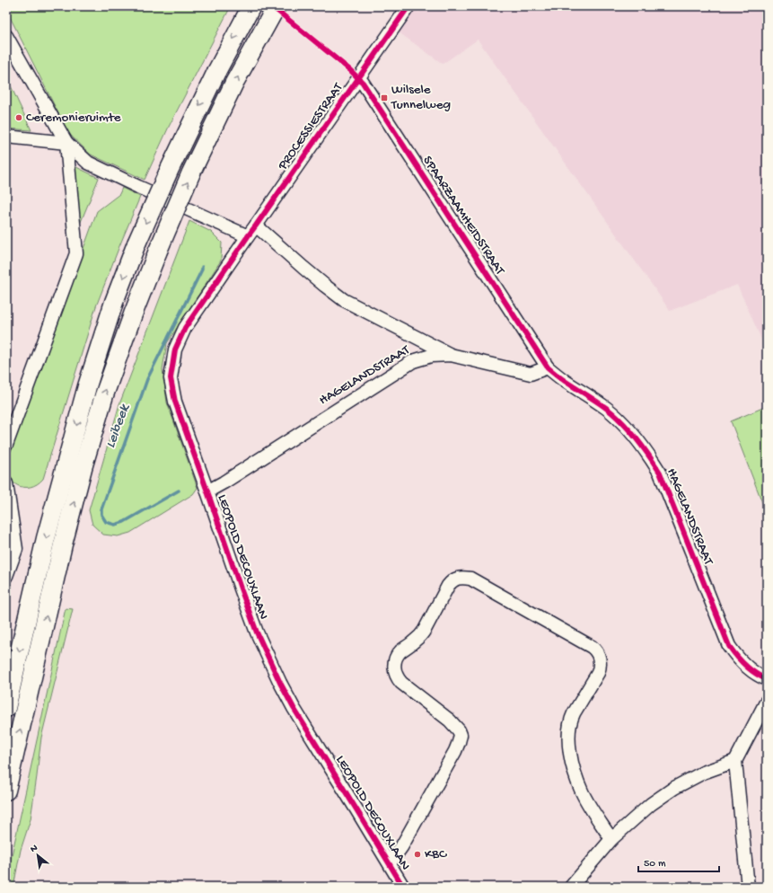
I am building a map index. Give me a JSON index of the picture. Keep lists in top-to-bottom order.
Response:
{
  "streets": {
    "street": [
      "PROCESSIESTRAAT",
      "SPAARZAAMHEIDSTRAAT",
      "HAGELANDSTRAAT",
      "LEOPOLD DECOUXLAAN"
    ]
  },
  "crossings": [
    ["PROCESSIESTRAAT", "SPAARZAAMHEIDSTRAAT"],
    ["PROCESSIESTRAAT", "LEOPOLD DECOUXLAAN"],
    ["SPAARZAAMHEIDSTRAAT", "HAGELANDSTRAAT"],
    ["HAGELANDSTRAAT", "LEOPOLD DECOUXLAAN"]
  ],
  "water": ["Leibeek"],
  "places": {
    "transit": ["Wilsele Tunnelweg"],
    "other": ["Ceremonieruimte", "KBC"]
  },
  "scale_bar": "50 m",
  "north": "top left"
}
